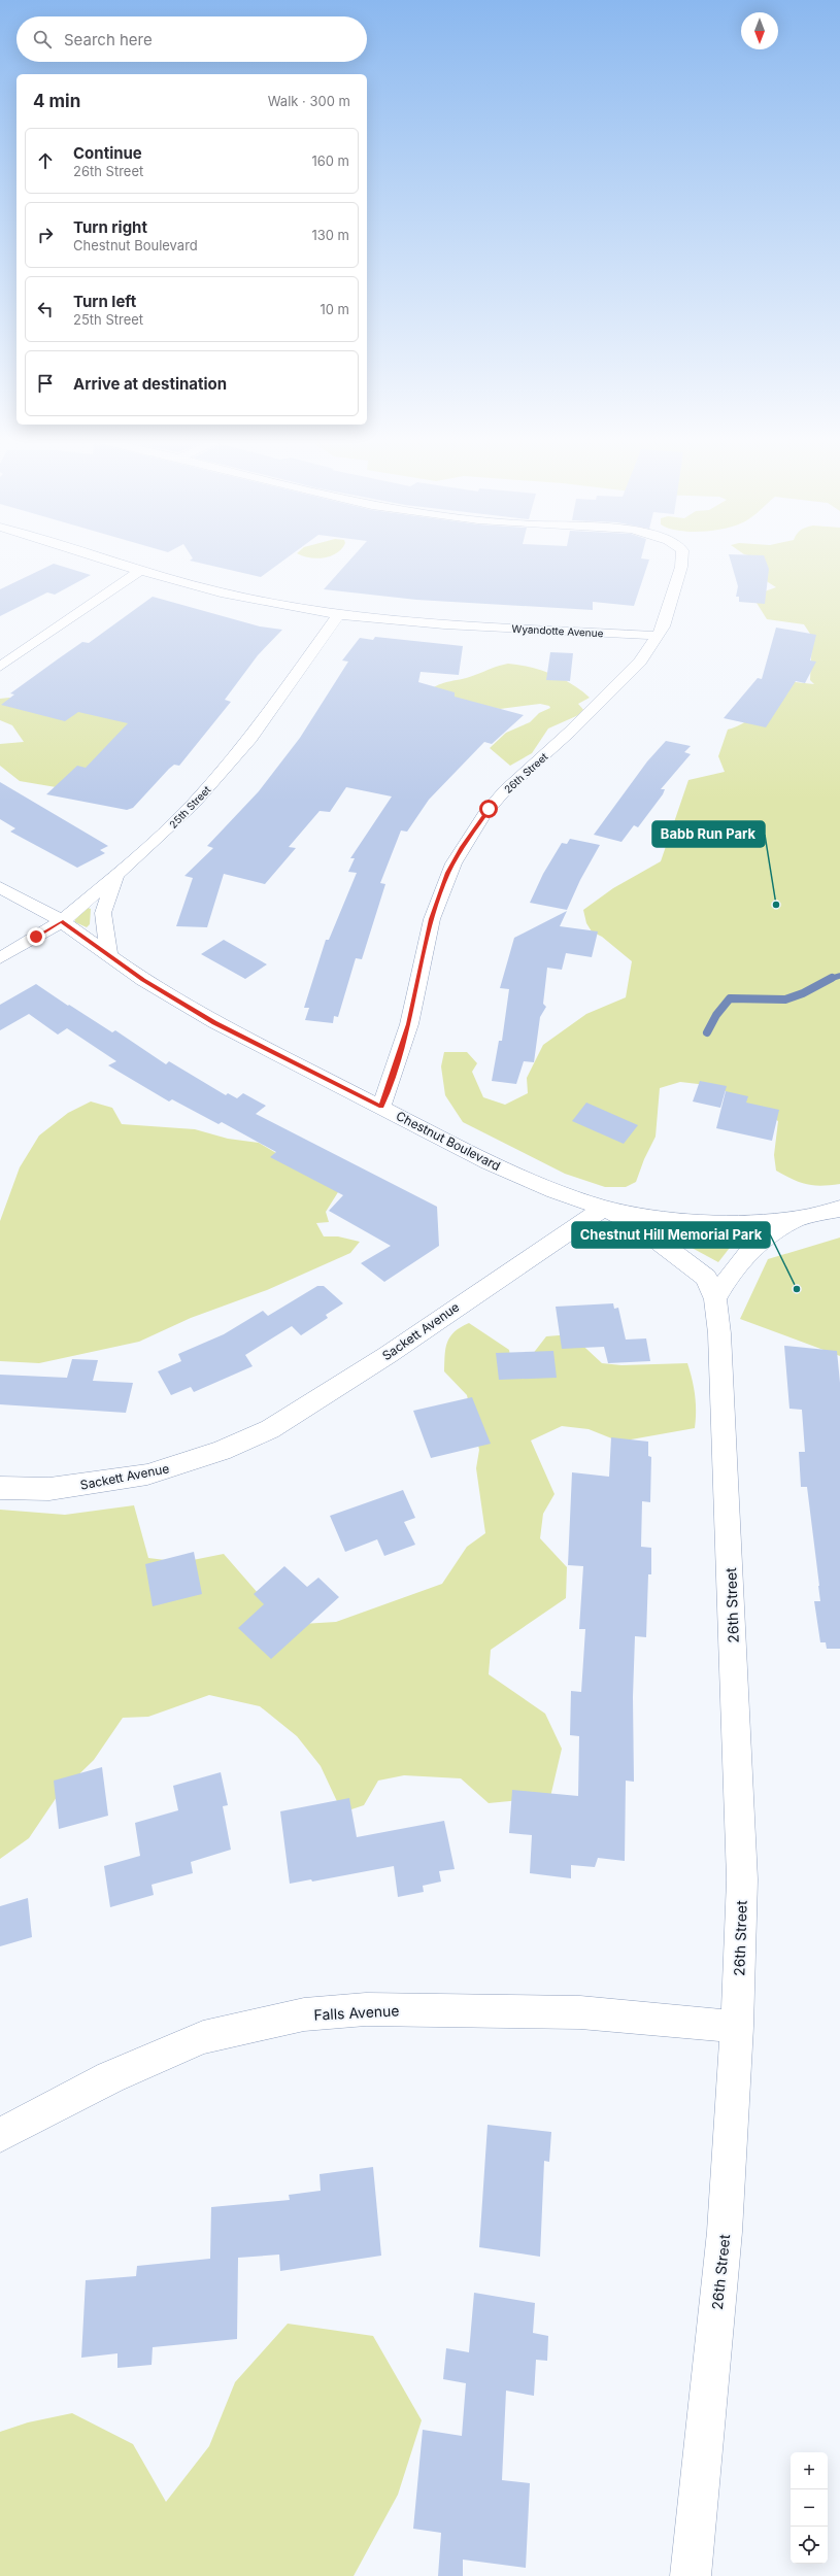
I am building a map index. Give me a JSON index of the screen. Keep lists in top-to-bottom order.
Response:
{
  "streets": {
    "street": [
      "Wyandotte Avenue",
      "26th Street",
      "25th Street",
      "Chestnut Boulevard",
      "Sackett Avenue",
      "Falls Avenue"
    ]
  },
  "crossings": [
    ["Wyandotte Avenue", "26th Street"],
    ["Wyandotte Avenue", "25th Street"],
    ["26th Street", "Chestnut Boulevard"],
    ["26th Street", "Sackett Avenue"],
    ["26th Street", "Falls Avenue"],
    ["25th Street", "Chestnut Boulevard"],
    ["Chestnut Boulevard", "Sackett Avenue"]
  ],
  "places": ["Babb Run Park", "Chestnut Hill Memorial Park"],
  "north": "bottom",
  "page": {
    "search": "Search here",
    "heading": ["4 min", "Walk · 300 m"],
    "list": [
      ["Continue", "26th Street", "160 m"],
      ["Turn right", "Chestnut Boulevard", "130 m"],
      ["Turn left", "25th Street", "10 m"],
      "Arrive at destination"
    ],
    "map_buttons": ["+", "−"]
  }
}
